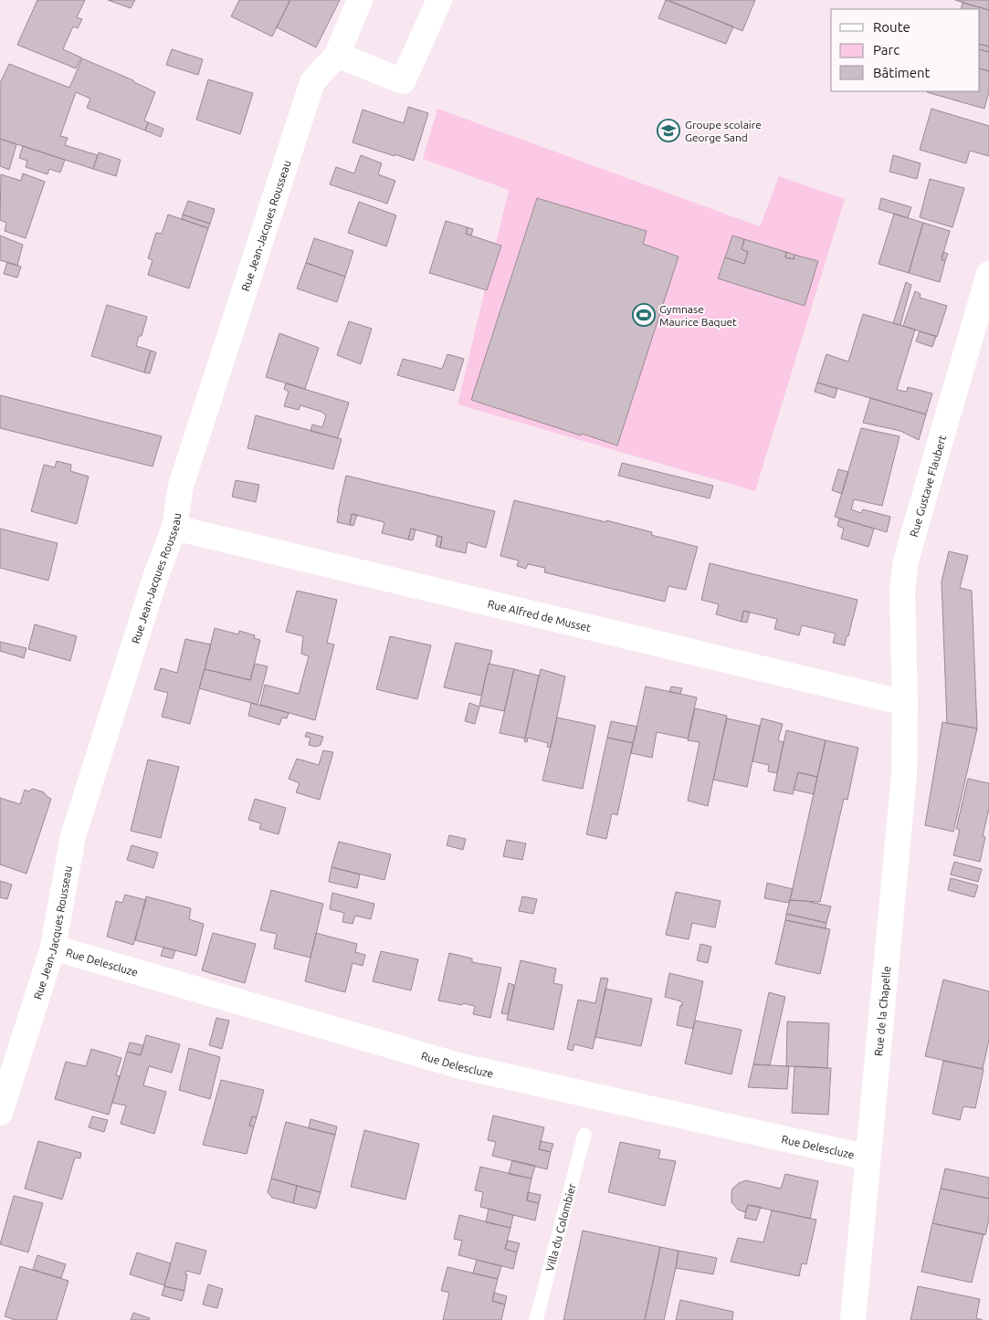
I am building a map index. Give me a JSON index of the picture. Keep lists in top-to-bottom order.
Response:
{
  "streets": {
    "street": [
      "Rue Jean-Jacques Rousseau",
      "Rue Gustave Flaubert",
      "Rue Alfred de Musset",
      "Rue Delescluze",
      "Rue de la Chapelle"
    ],
    "lane": ["Villa du Colombier"]
  },
  "crossings": [
    ["Rue Jean-Jacques Rousseau", "Rue Alfred de Musset"],
    ["Rue Jean-Jacques Rousseau", "Rue Delescluze"],
    ["Rue Gustave Flaubert", "Rue Alfred de Musset"],
    ["Rue Gustave Flaubert", "Rue de la Chapelle"],
    ["Rue Alfred de Musset", "Rue de la Chapelle"],
    ["Rue Delescluze", "Rue de la Chapelle"]
  ],
  "places": {
    "school or university": ["Groupe scolaire George Sand"],
    "sports": ["Gymnase Maurice Baquet"]
  },
  "legend": ["Route", "Parc", "Bâtiment"]
}
